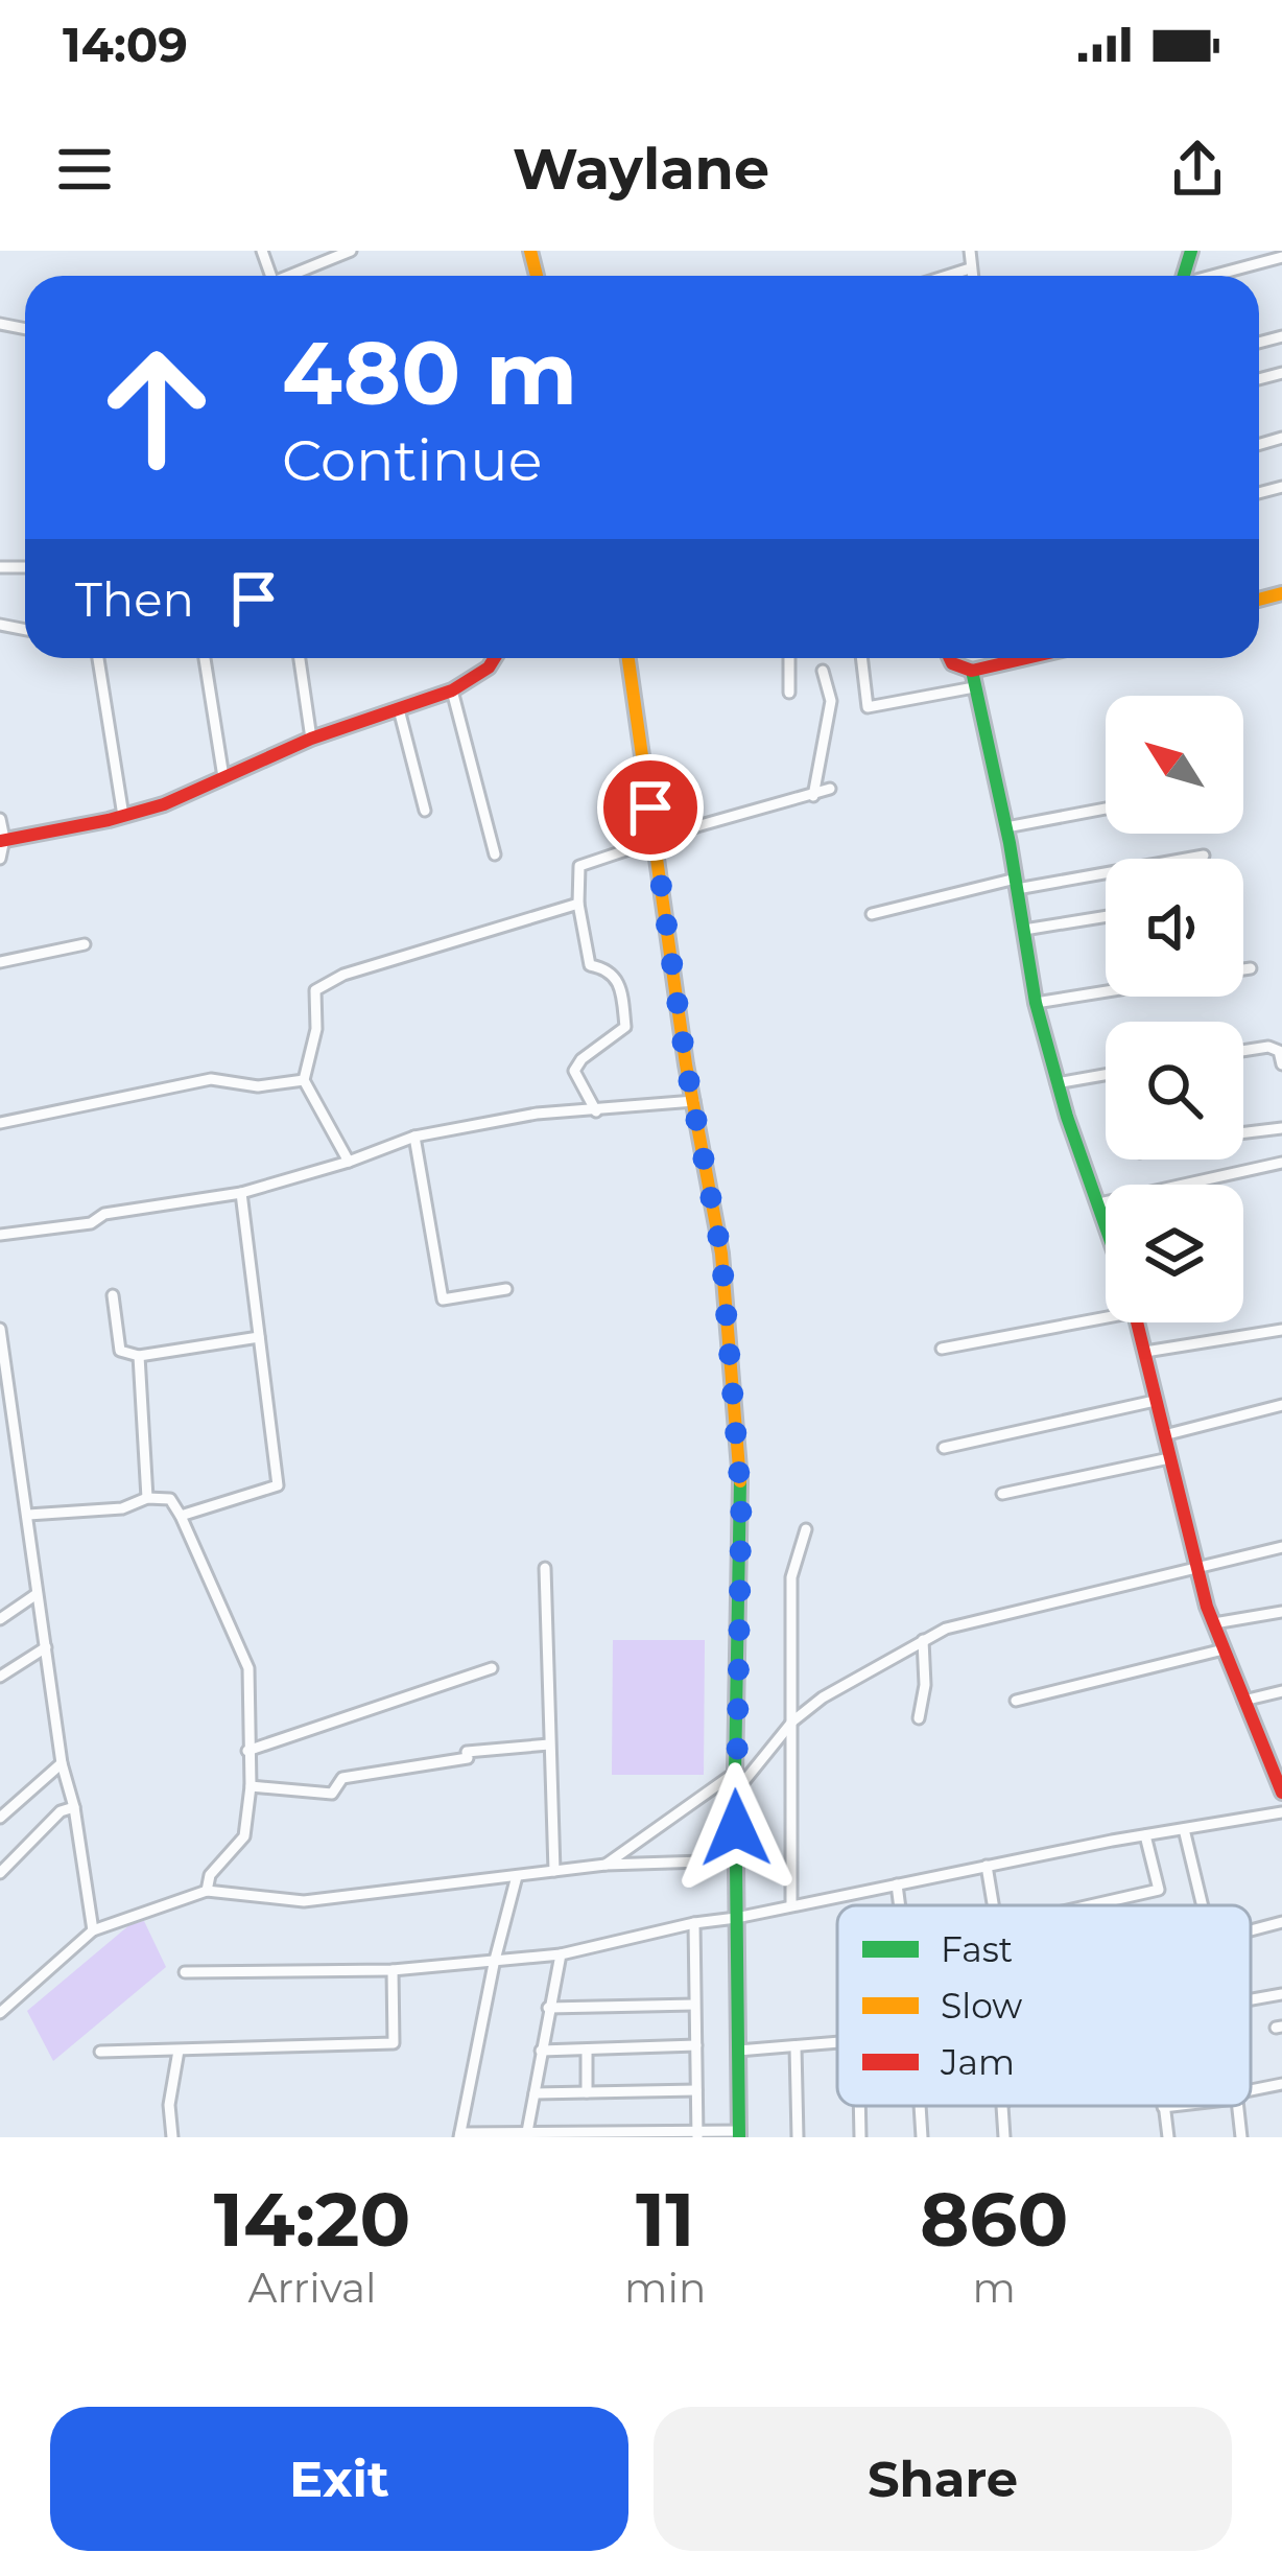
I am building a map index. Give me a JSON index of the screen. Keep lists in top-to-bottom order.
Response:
{
  "legend": ["Fast", "Slow", "Jam"],
  "north": "top left",
  "page": {
    "status": "14:09",
    "header": "Waylane",
    "turn": ["480 m", "Continue"],
    "then": "Then",
    "eta": [
      "14:20",
      "Arrival",
      "11",
      "min",
      "860",
      "m"
    ],
    "buttons": ["Exit", "Share"]
  }
}
